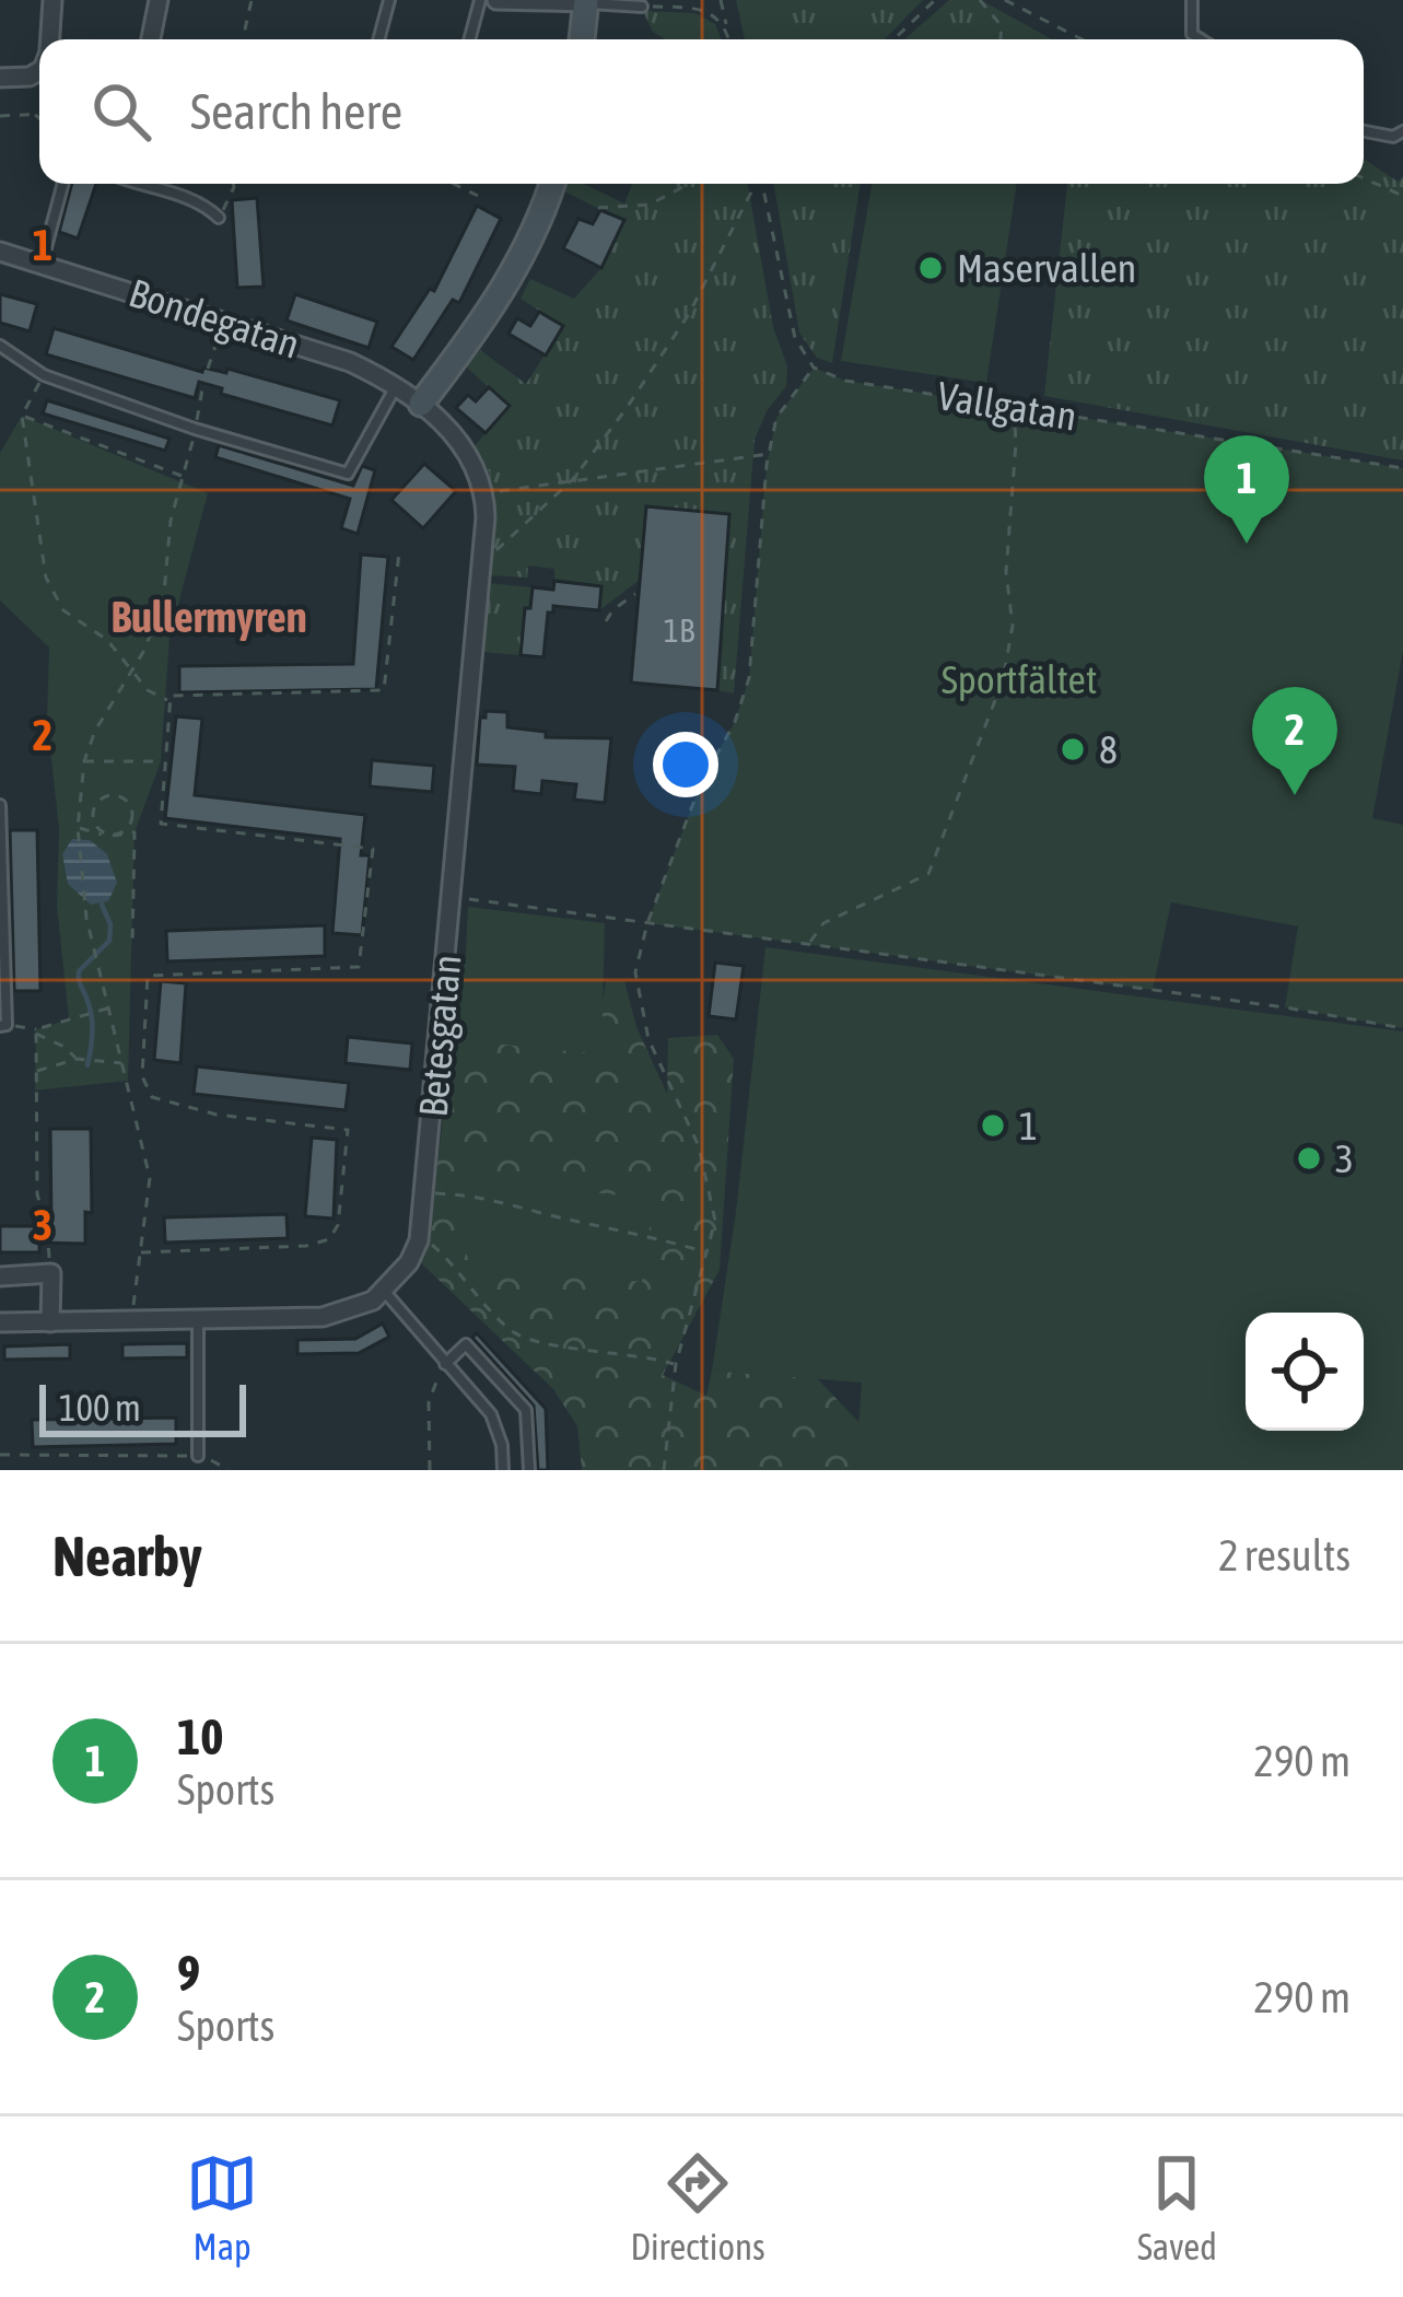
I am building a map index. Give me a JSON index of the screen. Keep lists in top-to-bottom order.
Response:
{
  "streets": {
    "street": ["Bondegatan", "Betesgatan"],
    "path": ["Vallgatan"]
  },
  "districts": ["Bullermyren"],
  "parks": ["Sportfältet"],
  "places": [
    "Maservallen",
    "8",
    "1",
    "3"
  ],
  "house_numbers": ["1B"],
  "scale_bar": "100 m",
  "page": {
    "search": "Search here",
    "pins": ["1", "2"],
    "scale": "100 m",
    "heading": ["Nearby", "2 results"],
    "list": [
      {
        "mark": "1",
        "name": "10",
        "note": "Sports",
        "value": "290 m"
      },
      {
        "mark": "2",
        "name": "9",
        "note": "Sports",
        "value": "290 m"
      }
    ],
    "nav": ["Map", "Directions", "Saved"]
  },
  "grid": {
    "rows": ["1", "2", "3"]
  }
}
